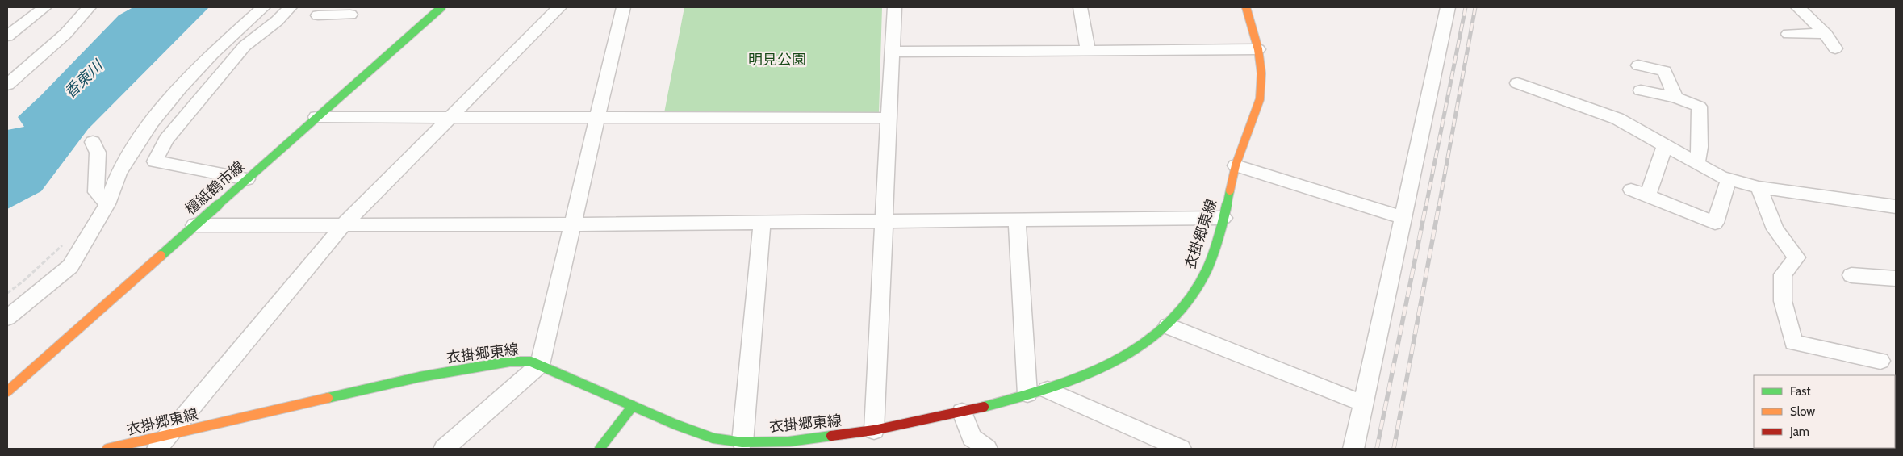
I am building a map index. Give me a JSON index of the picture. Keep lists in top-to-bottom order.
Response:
{
  "streets": {
    "main road": ["檀紙鶴市線", "衣掛郷東線"]
  },
  "water": ["香東川"],
  "parks": ["明見公園"],
  "legend": ["Fast", "Slow", "Jam"]
}
